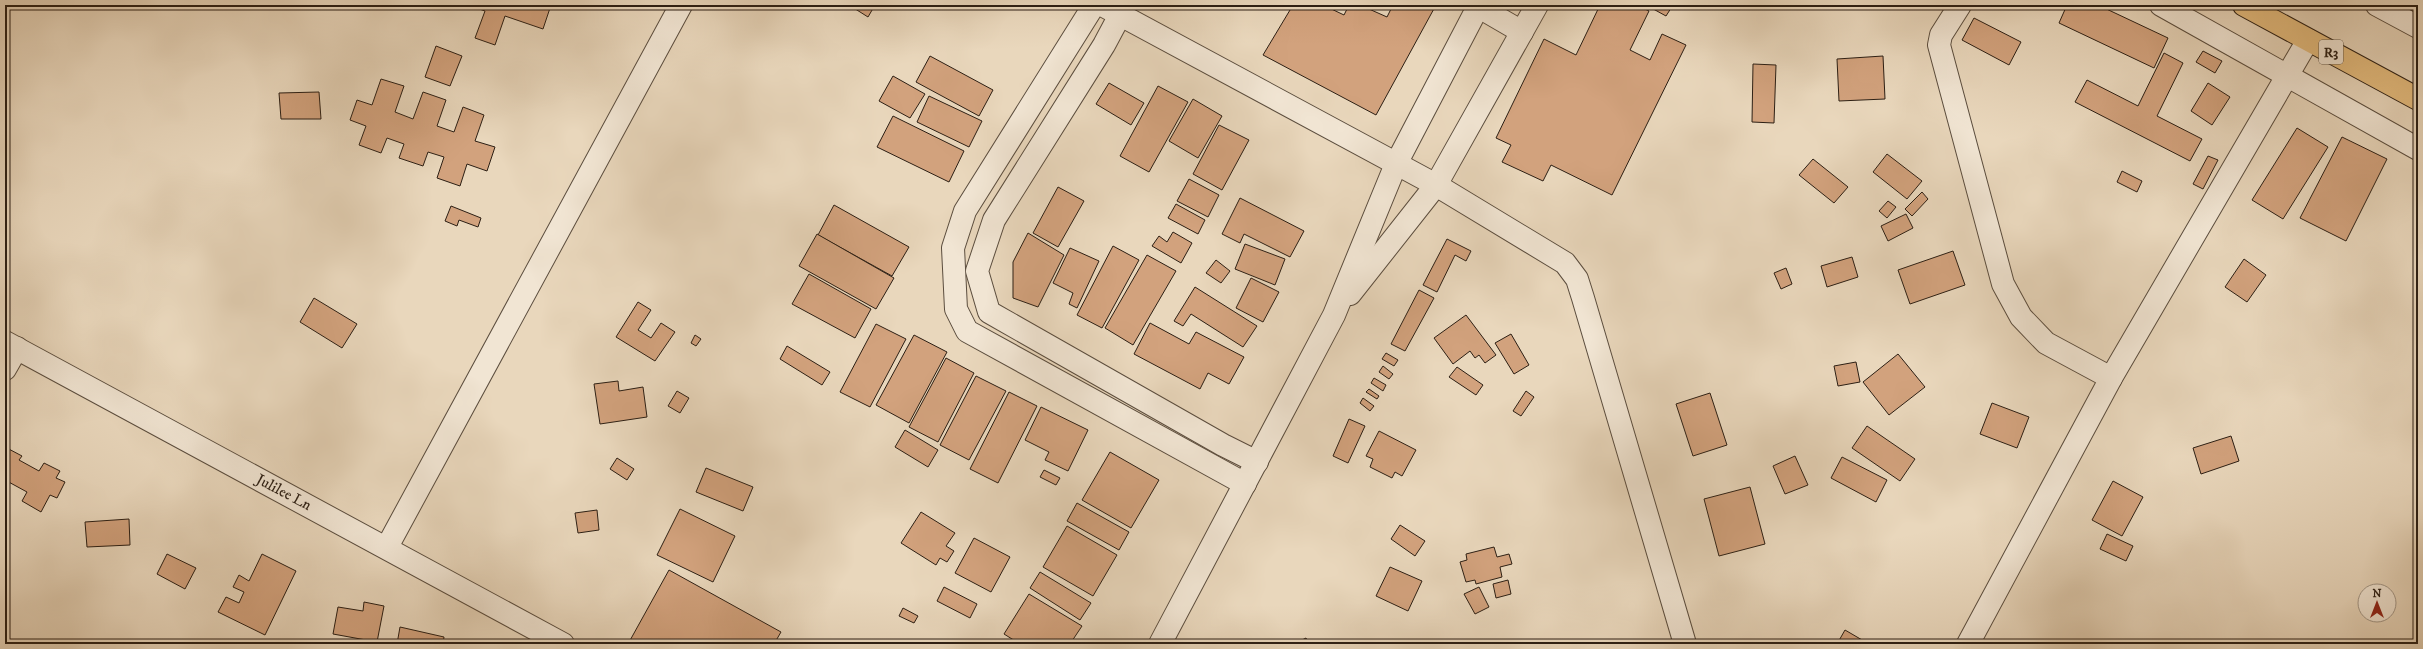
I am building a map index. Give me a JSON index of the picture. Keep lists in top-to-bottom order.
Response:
{
  "streets": {
    "highway": ["R3"],
    "street": ["Julilee Ln"]
  },
  "north": "top"
}
